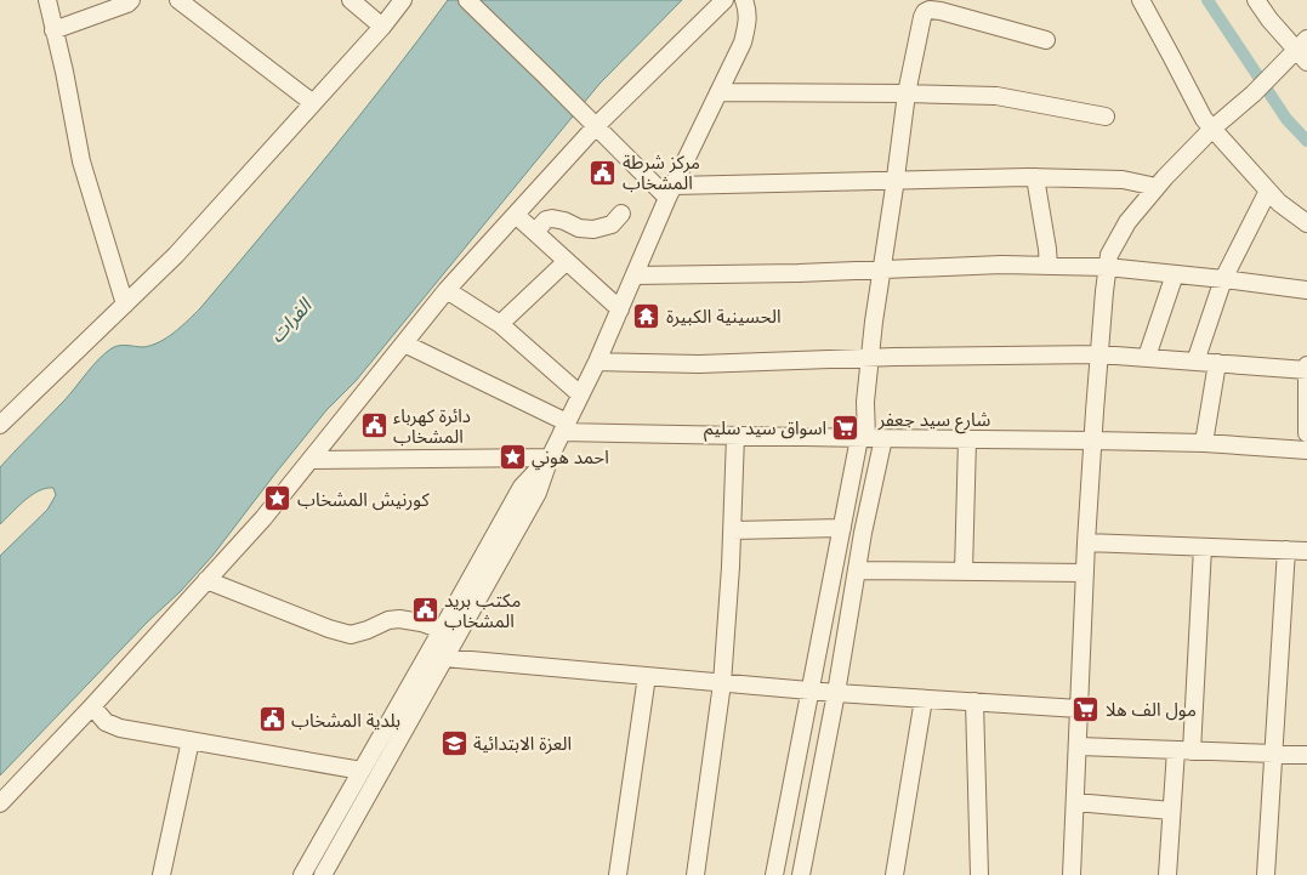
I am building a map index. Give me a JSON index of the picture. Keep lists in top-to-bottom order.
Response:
{
  "streets": {
    "street": ["شارع سيد جعفر"]
  },
  "water": ["الفرات"],
  "places": {
    "public building": [
      "مركز شرطة المشخاب",
      "دائرة كهرباء المشخاب",
      "مكتب بريد المشخاب",
      "بلدية المشخاب"
    ],
    "temple": ["الحسينية الكبيرة"],
    "supermarket": ["اسواق سيد سليم", "مول الف هلا"],
    "place": ["احمد هوني", "كورنيش المشخاب"],
    "school or university": ["العزة الابتدائية"]
  }
}
